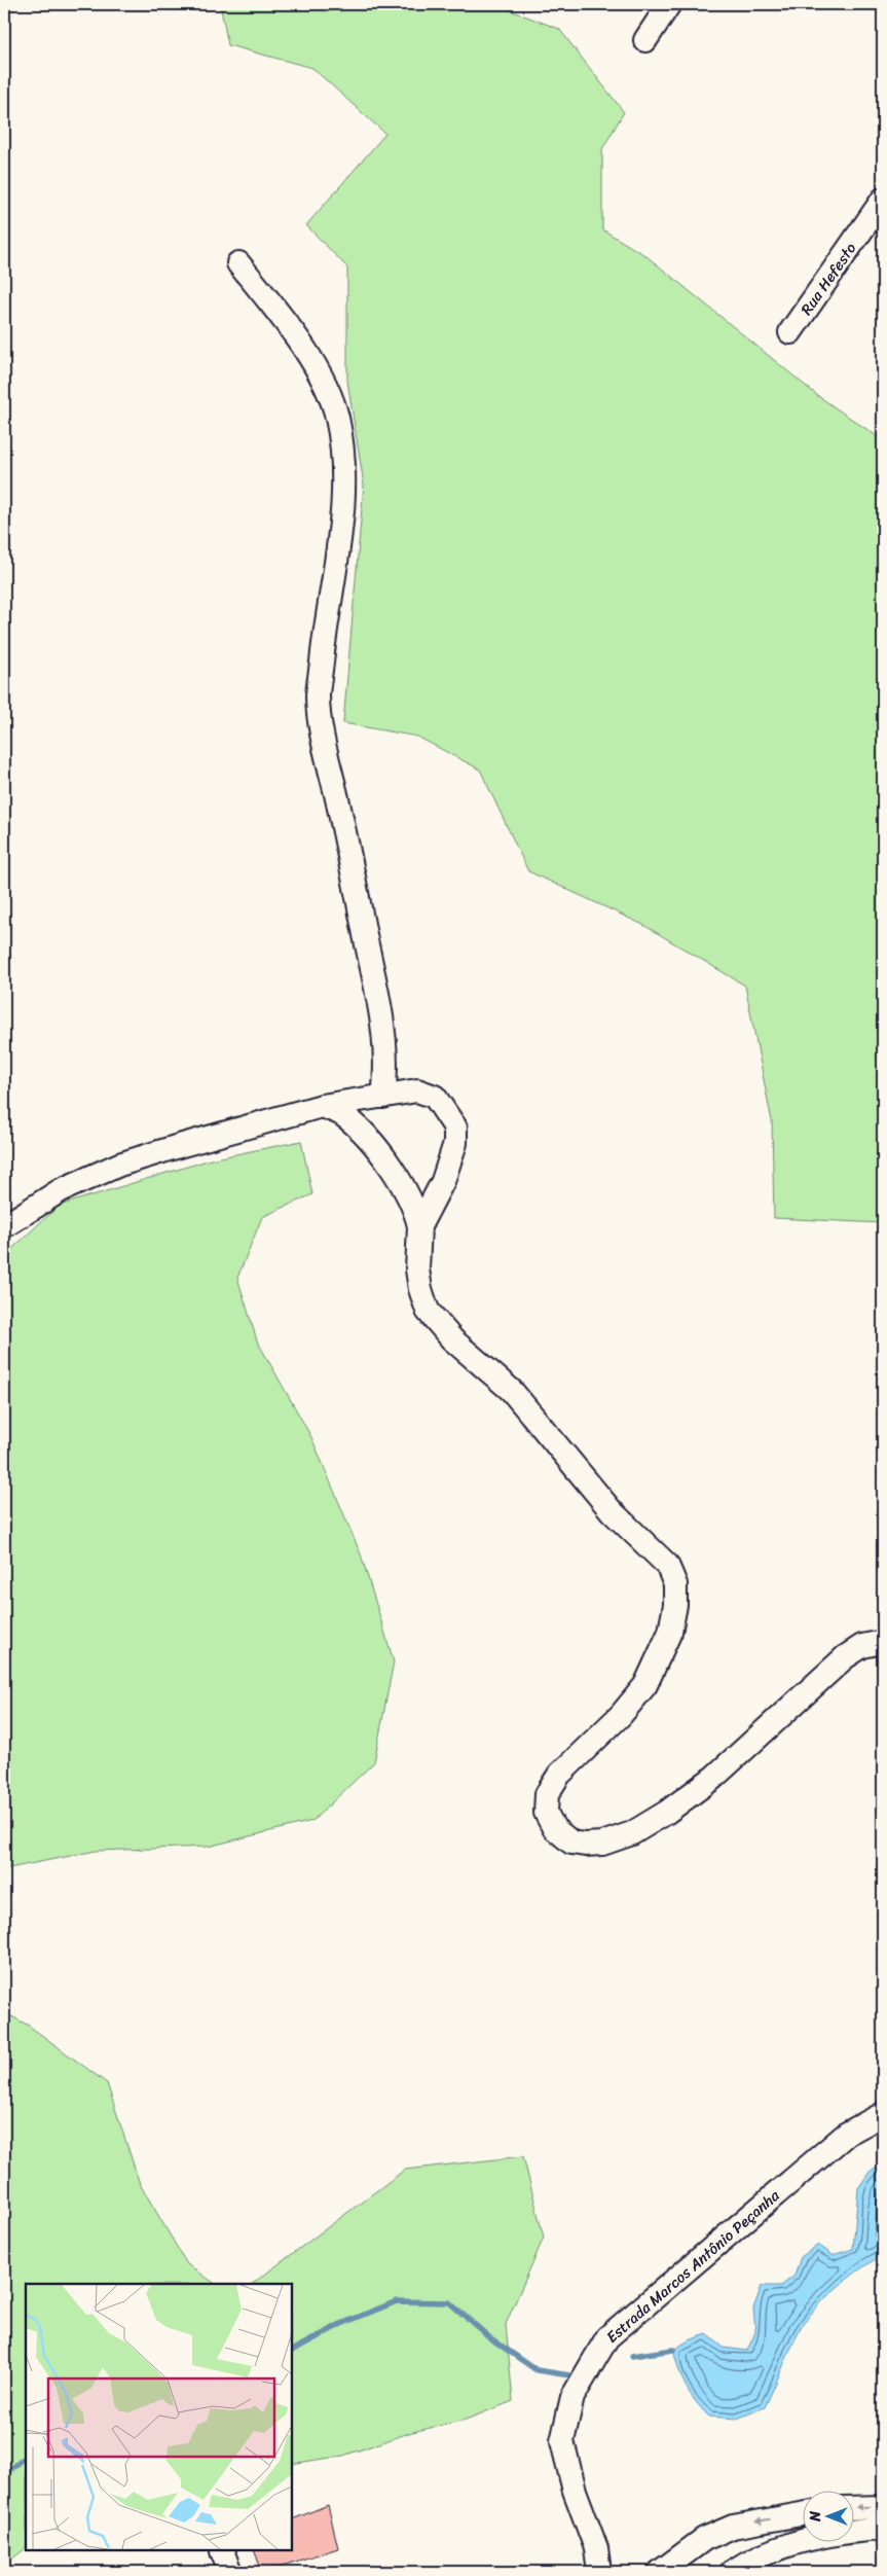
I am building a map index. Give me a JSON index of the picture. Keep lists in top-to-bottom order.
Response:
{
  "streets": {
    "street": ["Rua Hefesto", "Estrada Marcos Antônio Peçanha"]
  },
  "north": "left"
}
